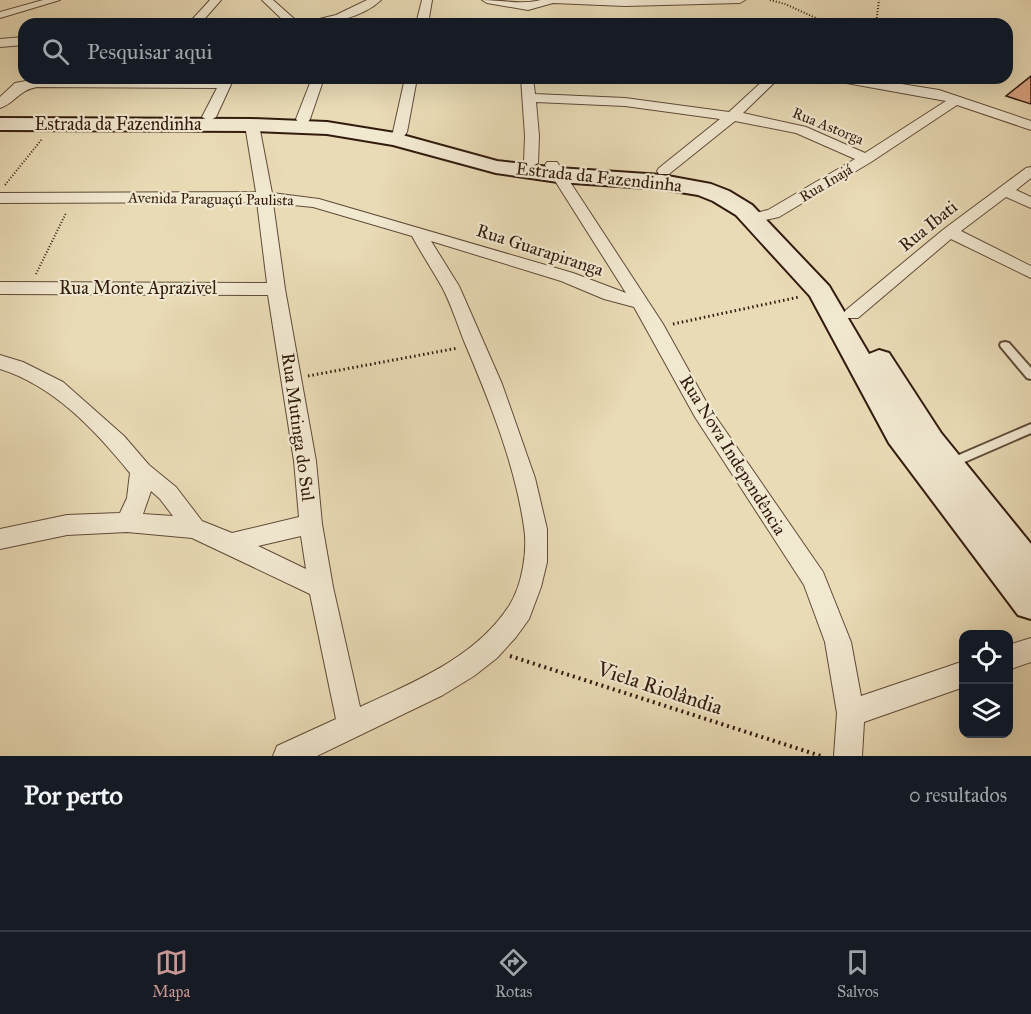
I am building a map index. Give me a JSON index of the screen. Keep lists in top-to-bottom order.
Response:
{
  "streets": {
    "main road": ["Estrada da Fazendinha"],
    "street": [
      "Rua Astorga",
      "Rua Inajá",
      "Avenida Paraguaçú Paulista",
      "Rua Ibati",
      "Rua Guarapiranga",
      "Rua Monte Aprazivel",
      "Rua Mutinga do Sul",
      "Rua Nova Independência"
    ],
    "path": ["Viela Riolândia"]
  },
  "crossings": [
    ["Estrada da Fazendinha", "Rua Inajá"],
    ["Estrada da Fazendinha", "Rua Ibati"],
    ["Estrada da Fazendinha", "Rua Mutinga do Sul"],
    ["Estrada da Fazendinha", "Rua Nova Independência"],
    ["Rua Astorga", "Rua Inajá"],
    ["Avenida Paraguaçú Paulista", "Rua Guarapiranga"],
    ["Avenida Paraguaçú Paulista", "Rua Mutinga do Sul"],
    ["Rua Guarapiranga", "Rua Nova Independência"],
    ["Rua Monte Aprazivel", "Rua Mutinga do Sul"]
  ],
  "page": {
    "search": "Pesquisar aqui",
    "heading": ["Por perto", "0 resultados"],
    "nav": ["Mapa", "Rotas", "Salvos"]
  }
}
